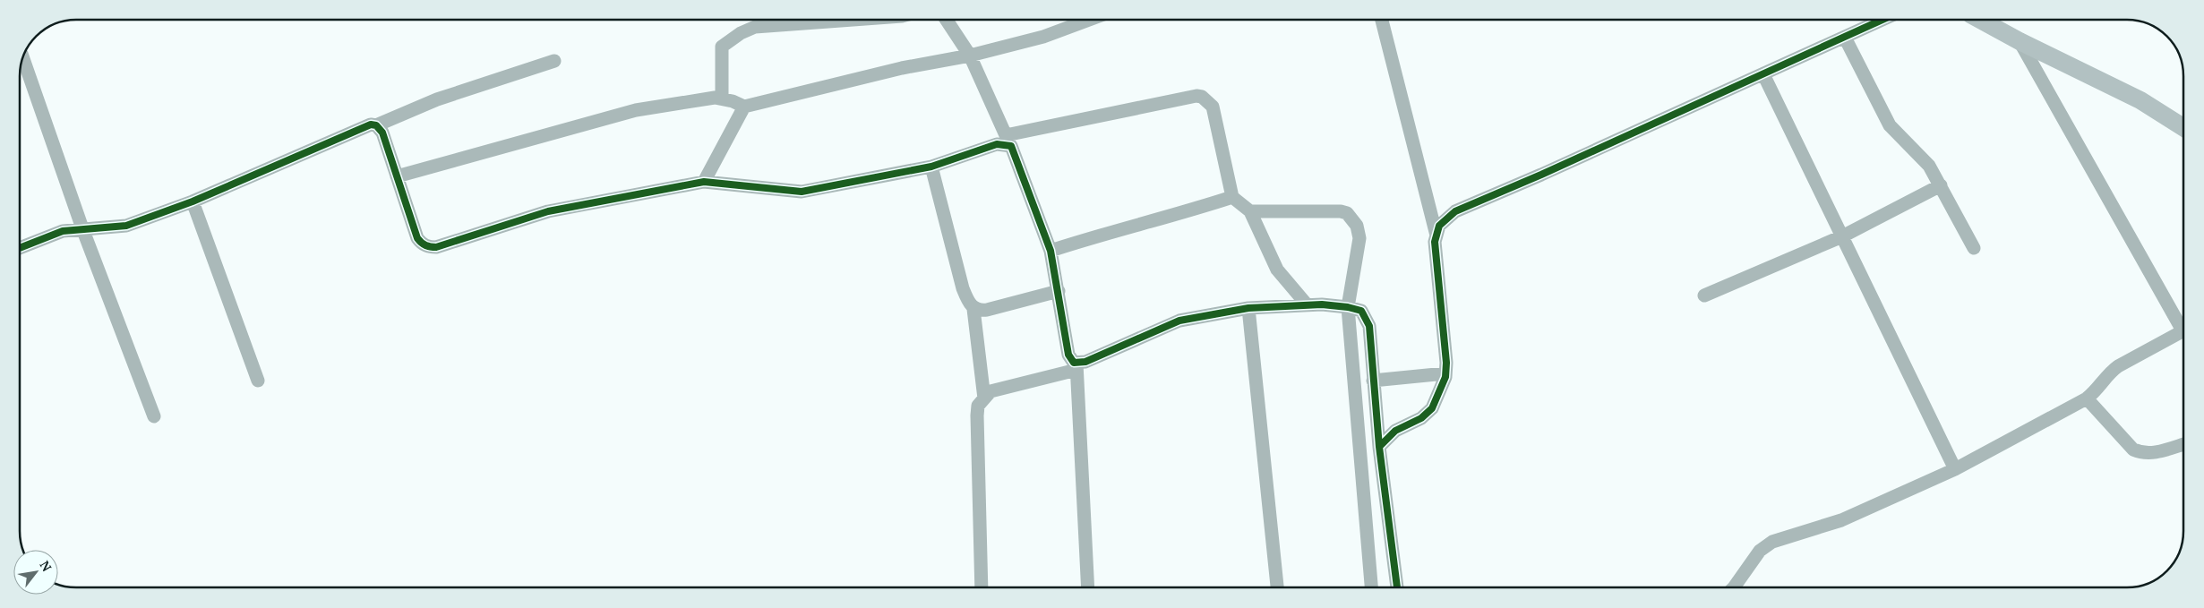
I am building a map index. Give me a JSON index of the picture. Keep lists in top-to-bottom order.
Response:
{
  "north": "top right"
}
